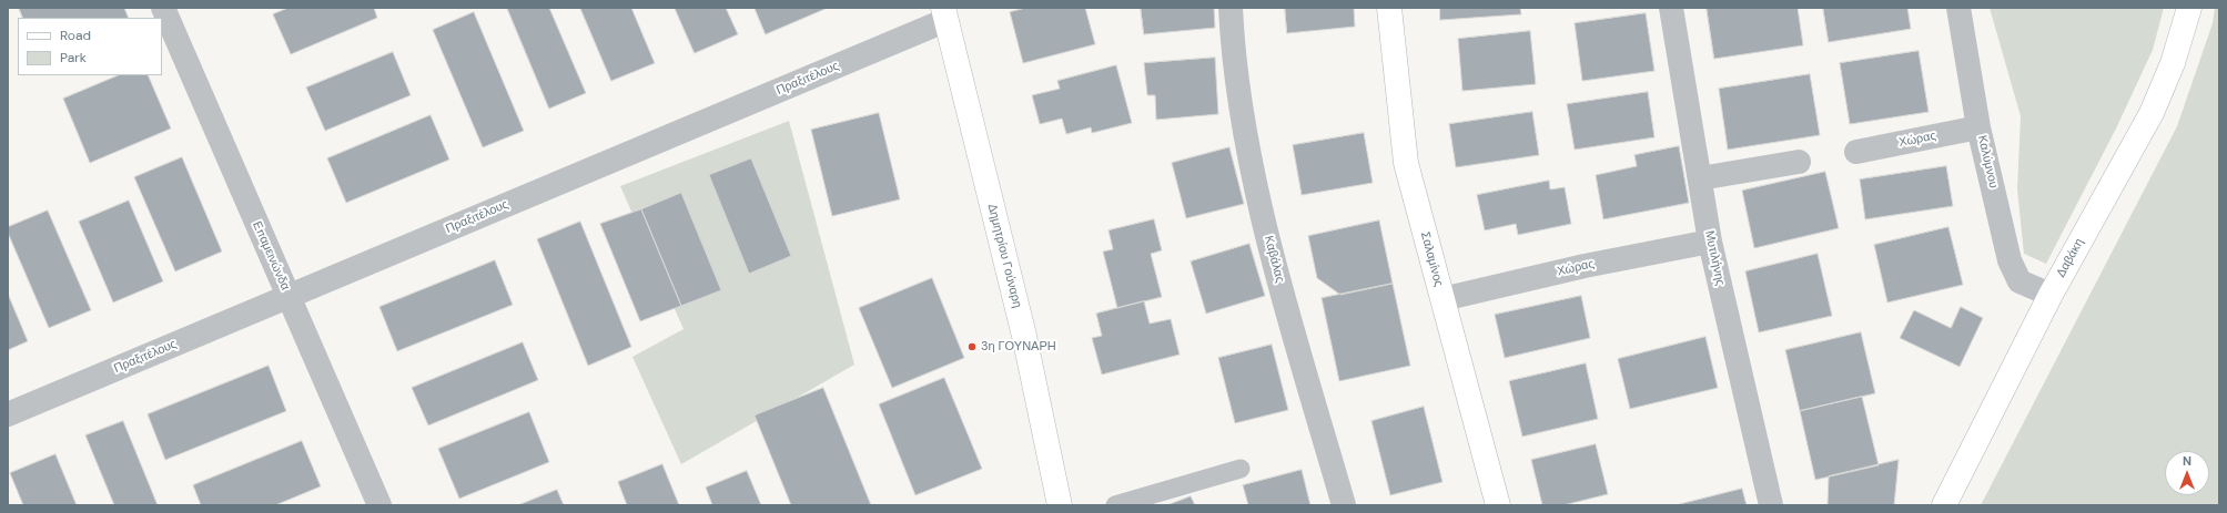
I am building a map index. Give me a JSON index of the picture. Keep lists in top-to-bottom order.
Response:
{
  "streets": {
    "street": [
      "Πραξιτέλους",
      "Χώρας",
      "Καλύμνου",
      "Επαμεινώνδα",
      "Δημητρίου Γούναρη",
      "Μυτιλήνης",
      "Δαβάκη",
      "Καβάλας",
      "Σαλαμίνος"
    ]
  },
  "crossings": [
    ["Πραξιτέλους", "Επαμεινώνδα"],
    ["Πραξιτέλους", "Δημητρίου Γούναρη"],
    ["Χώρας", "Καλύμνου"],
    ["Χώρας", "Μυτιλήνης"],
    ["Χώρας", "Σαλαμίνος"],
    ["Καλύμνου", "Δαβάκη"]
  ],
  "places": ["3η ΓΟΥΝΑΡΗ"],
  "legend": ["Road", "Park"],
  "north": "top"
}
